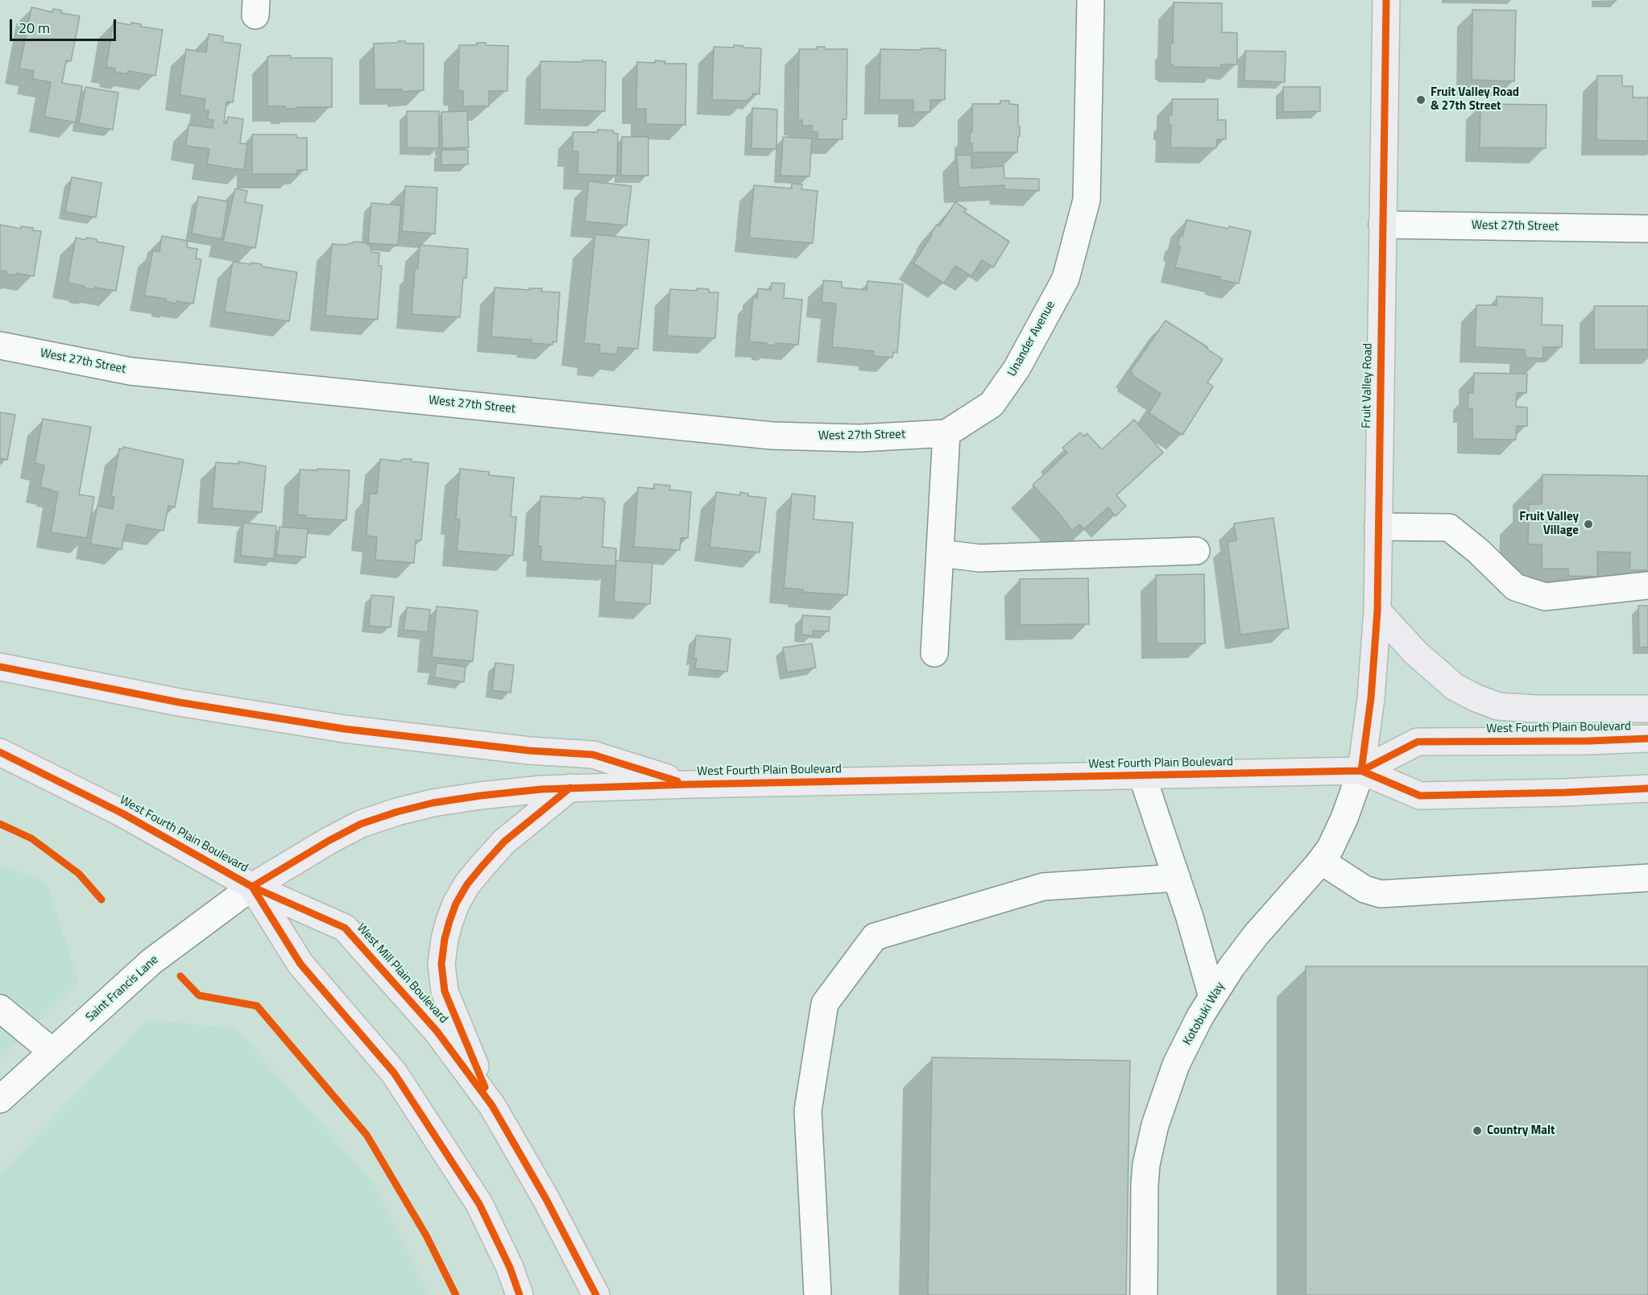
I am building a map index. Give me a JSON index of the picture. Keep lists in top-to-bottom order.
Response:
{
  "streets": {
    "main road": ["Fruit Valley Road", "West Fourth Plain Boulevard", "West Mill Plain Boulevard"],
    "street": [
      "West 27th Street",
      "Unander Avenue",
      "Saint Francis Lane",
      "Kotobuki Way"
    ]
  },
  "crossings": [
    ["West 27th Street", "Unander Avenue"],
    ["West 27th Street", "Fruit Valley Road"],
    ["Fruit Valley Road", "West Fourth Plain Boulevard"],
    ["Fruit Valley Road", "Kotobuki Way"],
    ["West Fourth Plain Boulevard", "West Mill Plain Boulevard"],
    ["West Fourth Plain Boulevard", "Saint Francis Lane"],
    ["West Fourth Plain Boulevard", "Kotobuki Way"],
    ["West Mill Plain Boulevard", "Saint Francis Lane"]
  ],
  "places": ["Fruit Valley Road & 27th Street", "Fruit Valley Village", "Country Malt"],
  "scale_bar": "20 m"
}
